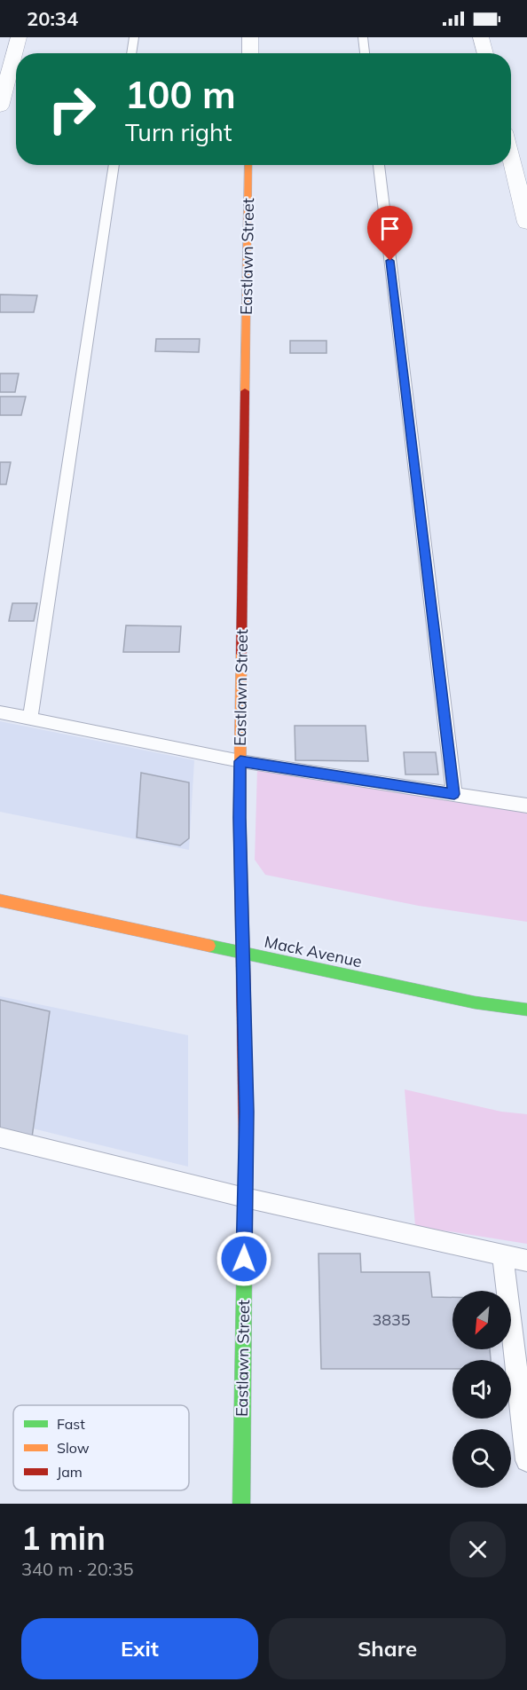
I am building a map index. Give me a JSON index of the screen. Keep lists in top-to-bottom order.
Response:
{
  "streets": {
    "street": ["Eastlawn Street", "Mack Avenue"]
  },
  "crossings": [
    ["Eastlawn Street", "Mack Avenue"]
  ],
  "house_numbers": ["3835"],
  "legend": ["Fast", "Slow", "Jam"],
  "north": "bottom left",
  "page": {
    "status": "20:34",
    "turn": ["100 m", "Turn right"],
    "heading": ["1 min", "340 m · 20:35"],
    "buttons": ["Exit", "Share"]
  }
}
